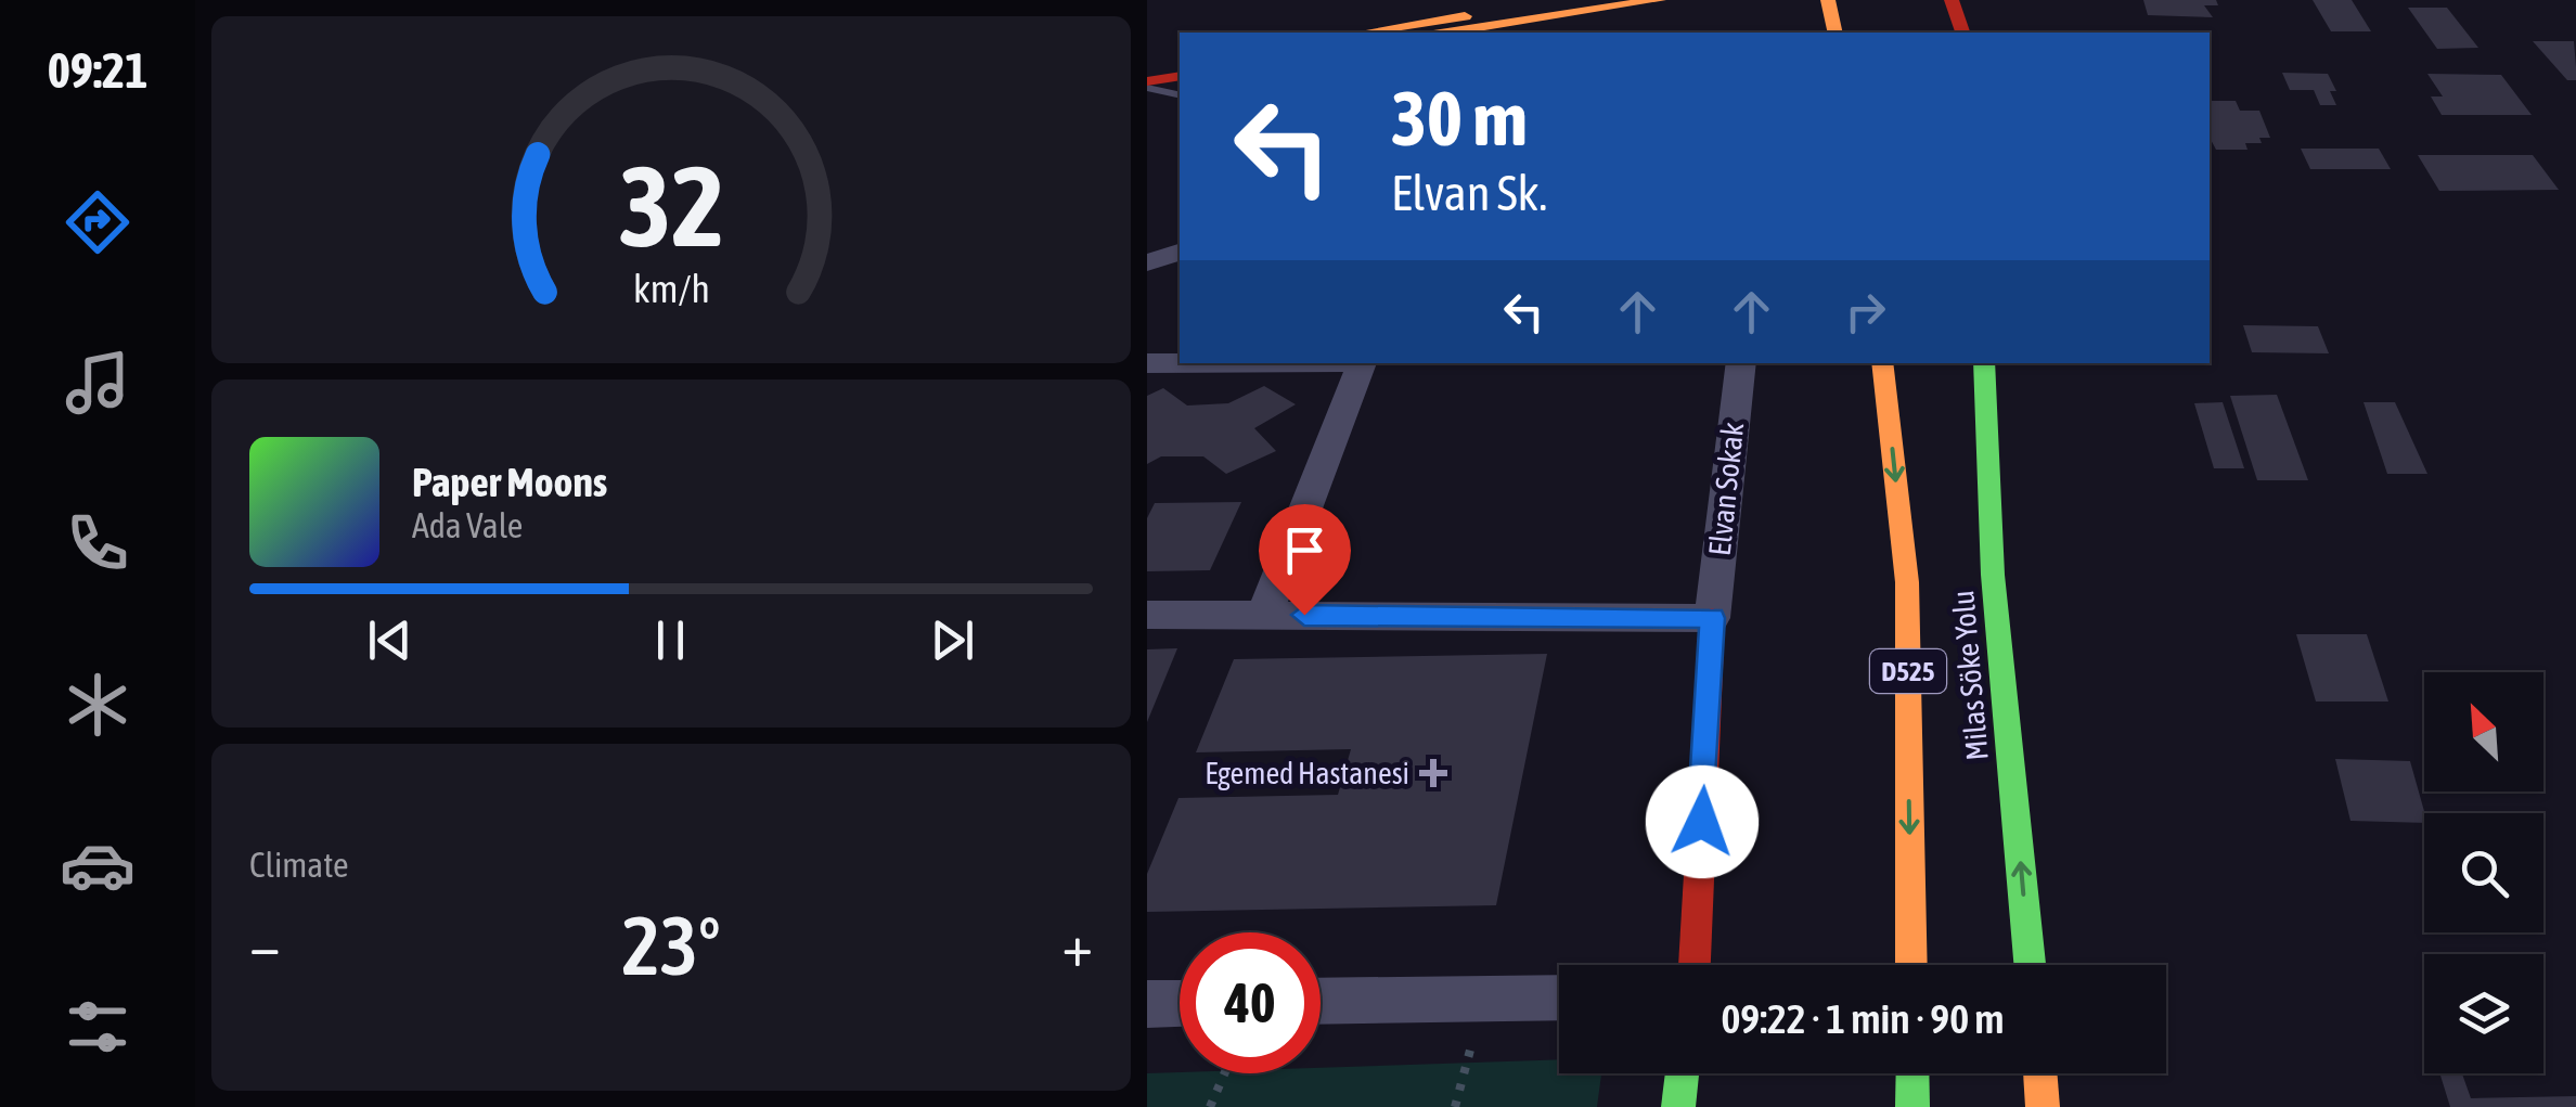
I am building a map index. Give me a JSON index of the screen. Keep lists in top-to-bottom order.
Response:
{
  "streets": {
    "main road": ["D525", "Milas Söke Yolu"],
    "street": ["Elvan Sokak"]
  },
  "places": {
    "health": ["Egemed Hastanesi"]
  },
  "north": "top left",
  "page": {
    "tabs": "09:21",
    "turn": ["30 m", "Elvan Sk."],
    "song": ["Paper Moons", "Ada Vale"],
    "tile": "Climate",
    "heat": ["−", "23°", "+"],
    "limit": "40",
    "trip": "09:22 · 1 min · 90 m",
    "gauge": ["32", "km/h"]
  }
}
